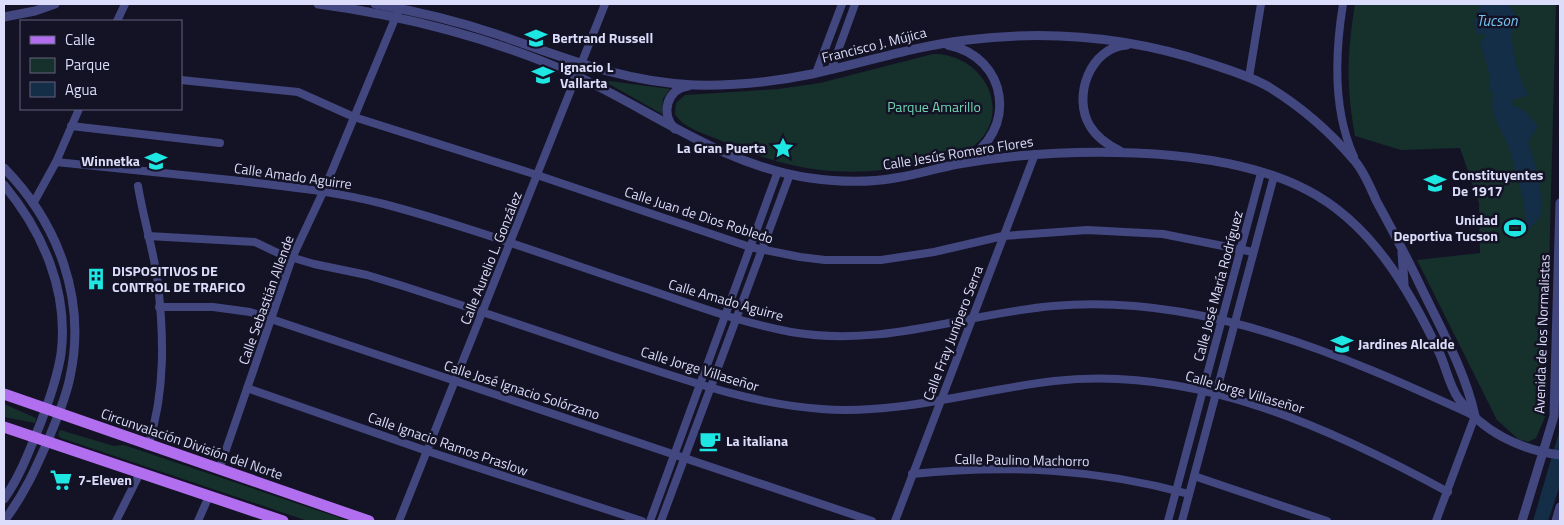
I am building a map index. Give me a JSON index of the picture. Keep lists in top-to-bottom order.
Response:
{
  "streets": {
    "main road": ["Circunvalación División del Norte"],
    "street": [
      "Francisco J. Mújica",
      "Calle Jesús Romero Flores",
      "Calle Amado Aguirre",
      "Calle Juan de Dios Robledo",
      "Calle Aurelio L. González",
      "Calle José María Rodríguez",
      "Calle Sebastián Allende",
      "Calle Fray Junípero Serra",
      "Avenida de los Normalistas",
      "Calle Jorge Villaseñor",
      "Calle José Ignacio Solórzano",
      "Calle Ignacio Ramos Praslow",
      "Calle Paulino Machorro"
    ]
  },
  "crossings": [
    ["Francisco J. Mújica", "Calle Jesús Romero Flores"],
    ["Francisco J. Mújica", "Calle Amado Aguirre"],
    ["Francisco J. Mújica", "Calle Aurelio L. González"],
    ["Francisco J. Mújica", "Calle Sebastián Allende"],
    ["Calle Jesús Romero Flores", "Calle Amado Aguirre"],
    ["Calle Jesús Romero Flores", "Calle Aurelio L. González"],
    ["Calle Jesús Romero Flores", "Calle José María Rodríguez"],
    ["Calle Jesús Romero Flores", "Calle Sebastián Allende"],
    ["Calle Jesús Romero Flores", "Calle Fray Junípero Serra"],
    ["Calle Jesús Romero Flores", "Avenida de los Normalistas"],
    ["Calle Amado Aguirre", "Calle Aurelio L. González"],
    ["Calle Amado Aguirre", "Calle José María Rodríguez"],
    ["Calle Amado Aguirre", "Calle Sebastián Allende"],
    ["Calle Amado Aguirre", "Calle Fray Junípero Serra"],
    ["Calle Juan de Dios Robledo", "Calle Aurelio L. González"],
    ["Calle Juan de Dios Robledo", "Calle José María Rodríguez"],
    ["Calle Juan de Dios Robledo", "Calle Sebastián Allende"],
    ["Calle Juan de Dios Robledo", "Calle Fray Junípero Serra"],
    ["Calle Aurelio L. González", "Calle Jorge Villaseñor"],
    ["Calle Aurelio L. González", "Calle José Ignacio Solórzano"],
    ["Calle Aurelio L. González", "Calle Ignacio Ramos Praslow"],
    ["Calle José María Rodríguez", "Calle Jorge Villaseñor"],
    ["Calle José María Rodríguez", "Calle Paulino Machorro"],
    ["Calle Sebastián Allende", "Calle Jorge Villaseñor"],
    ["Calle Sebastián Allende", "Calle José Ignacio Solórzano"],
    ["Calle Sebastián Allende", "Circunvalación División del Norte"],
    ["Calle Sebastián Allende", "Calle Ignacio Ramos Praslow"],
    ["Calle Fray Junípero Serra", "Calle Jorge Villaseñor"],
    ["Calle Fray Junípero Serra", "Calle Paulino Machorro"]
  ],
  "water": ["Tucson"],
  "parks": ["Parque Amarillo"],
  "places": {
    "school or university": [
      "Bertrand Russell",
      "Ignacio L Vallarta",
      "Winnetka",
      "Constituyentes De 1917",
      "Jardines Alcalde"
    ],
    "place": ["La Gran Puerta"],
    "sports": ["Unidad Deportiva Tucson"],
    "building": ["DISPOSITIVOS DE CONTROL DE TRAFICO"],
    "cafe": ["La italiana"],
    "supermarket": ["7-Eleven"]
  },
  "legend": ["Calle", "Parque", "Agua"]
}
